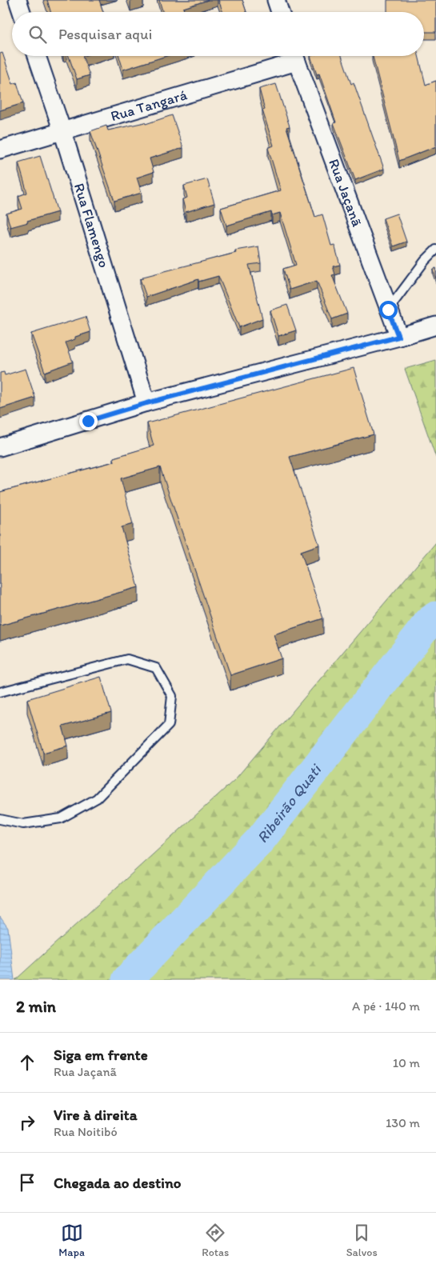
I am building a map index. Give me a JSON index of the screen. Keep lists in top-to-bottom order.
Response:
{
  "streets": {
    "street": ["Rua Tangará", "Rua Jaçanã", "Rua Flamengo"]
  },
  "crossings": [
    ["Rua Tangará", "Rua Flamengo"]
  ],
  "water": ["Ribeirão Quati"],
  "page": {
    "search": "Pesquisar aqui",
    "heading": ["2 min", "A pé · 140 m"],
    "list": [
      ["Siga em frente", "Rua Jaçanã", "10 m"],
      ["Vire à direita", "Rua Noitibó", "130 m"],
      "Chegada ao destino"
    ],
    "nav": ["Mapa", "Rotas", "Salvos"]
  }
}
